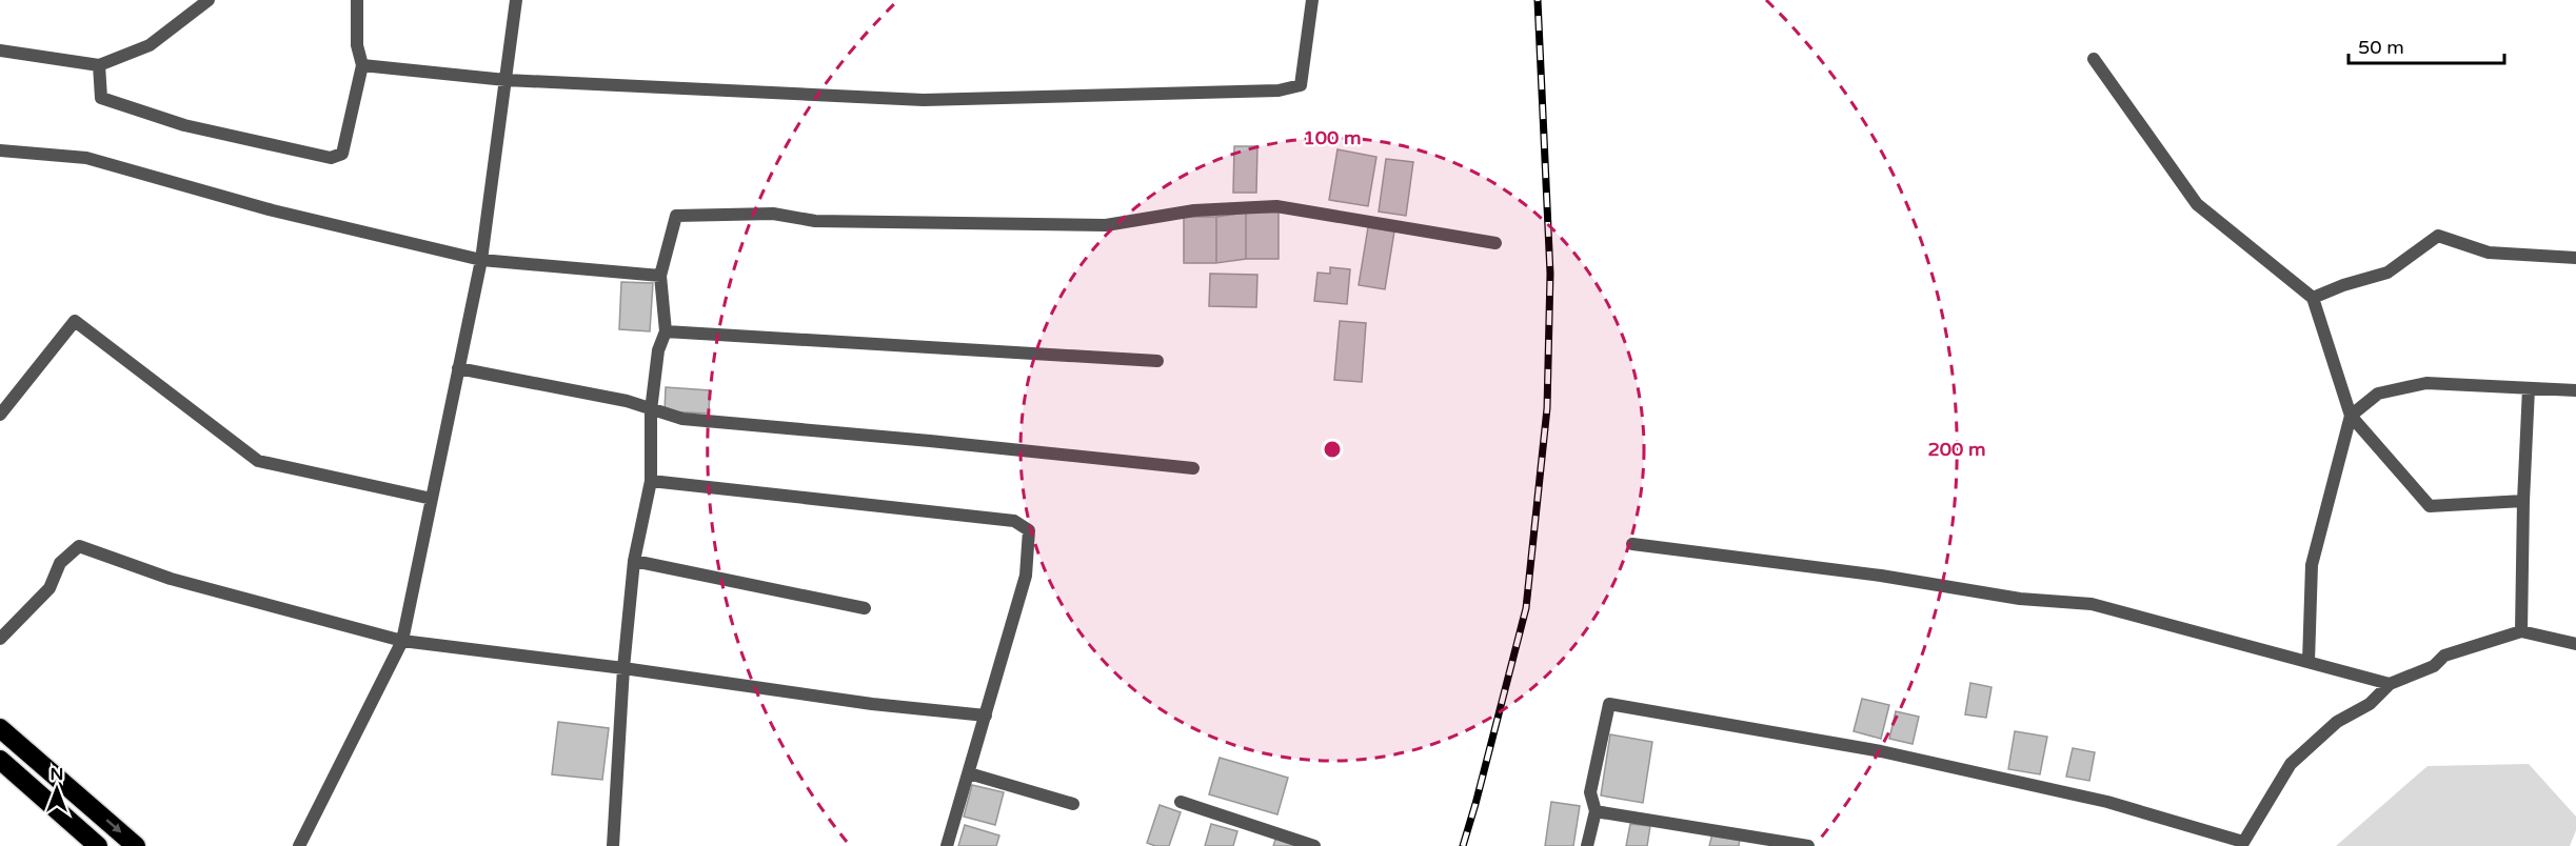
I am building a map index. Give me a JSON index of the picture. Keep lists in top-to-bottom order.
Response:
{
  "scale_bar": "50 m",
  "north": "top",
  "rings": ["100 m", "200 m"]
}
